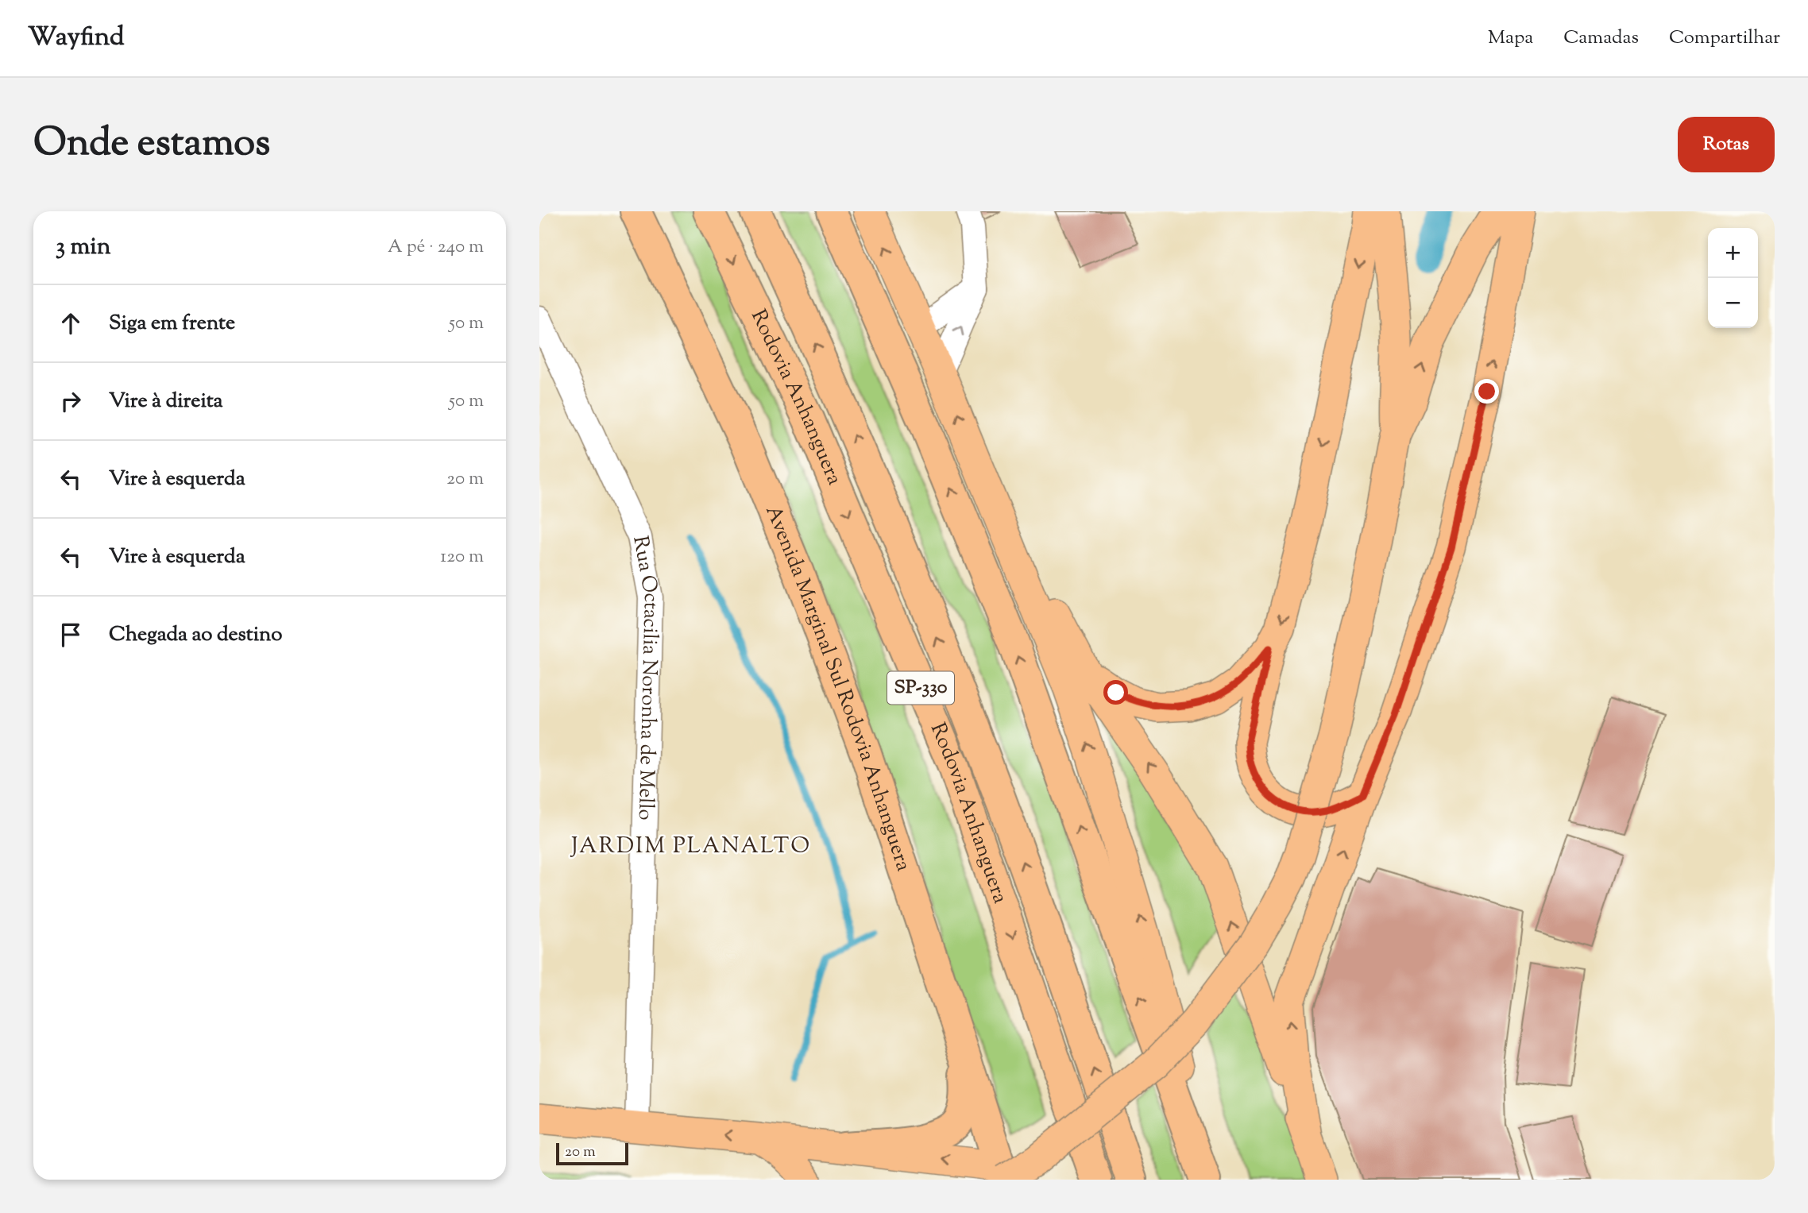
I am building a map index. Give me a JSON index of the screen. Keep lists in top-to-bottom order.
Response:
{
  "streets": {
    "highway": ["Rodovia Anhanguera", "SP-330", "Avenida Marginal Sul Rodovia Anhanguera"],
    "street": ["Rua Octacilia Noronha de Mello"]
  },
  "districts": ["JARDIM PLANALTO"],
  "scale_bar": "20 m",
  "page": {
    "header": "Wayfind",
    "nav": ["Mapa", "Camadas", "Compartilhar"],
    "title": "Onde estamos",
    "buttons": "Rotas",
    "heading": ["3 min", "A pé · 240 m"],
    "map_buttons": ["+", "−"],
    "list": [
      ["Siga em frente", "50 m"],
      ["Vire à direita", "50 m"],
      ["Vire à esquerda", "20 m"],
      ["Vire à esquerda", "120 m"],
      "Chegada ao destino"
    ],
    "scale": "20 m"
  }
}
